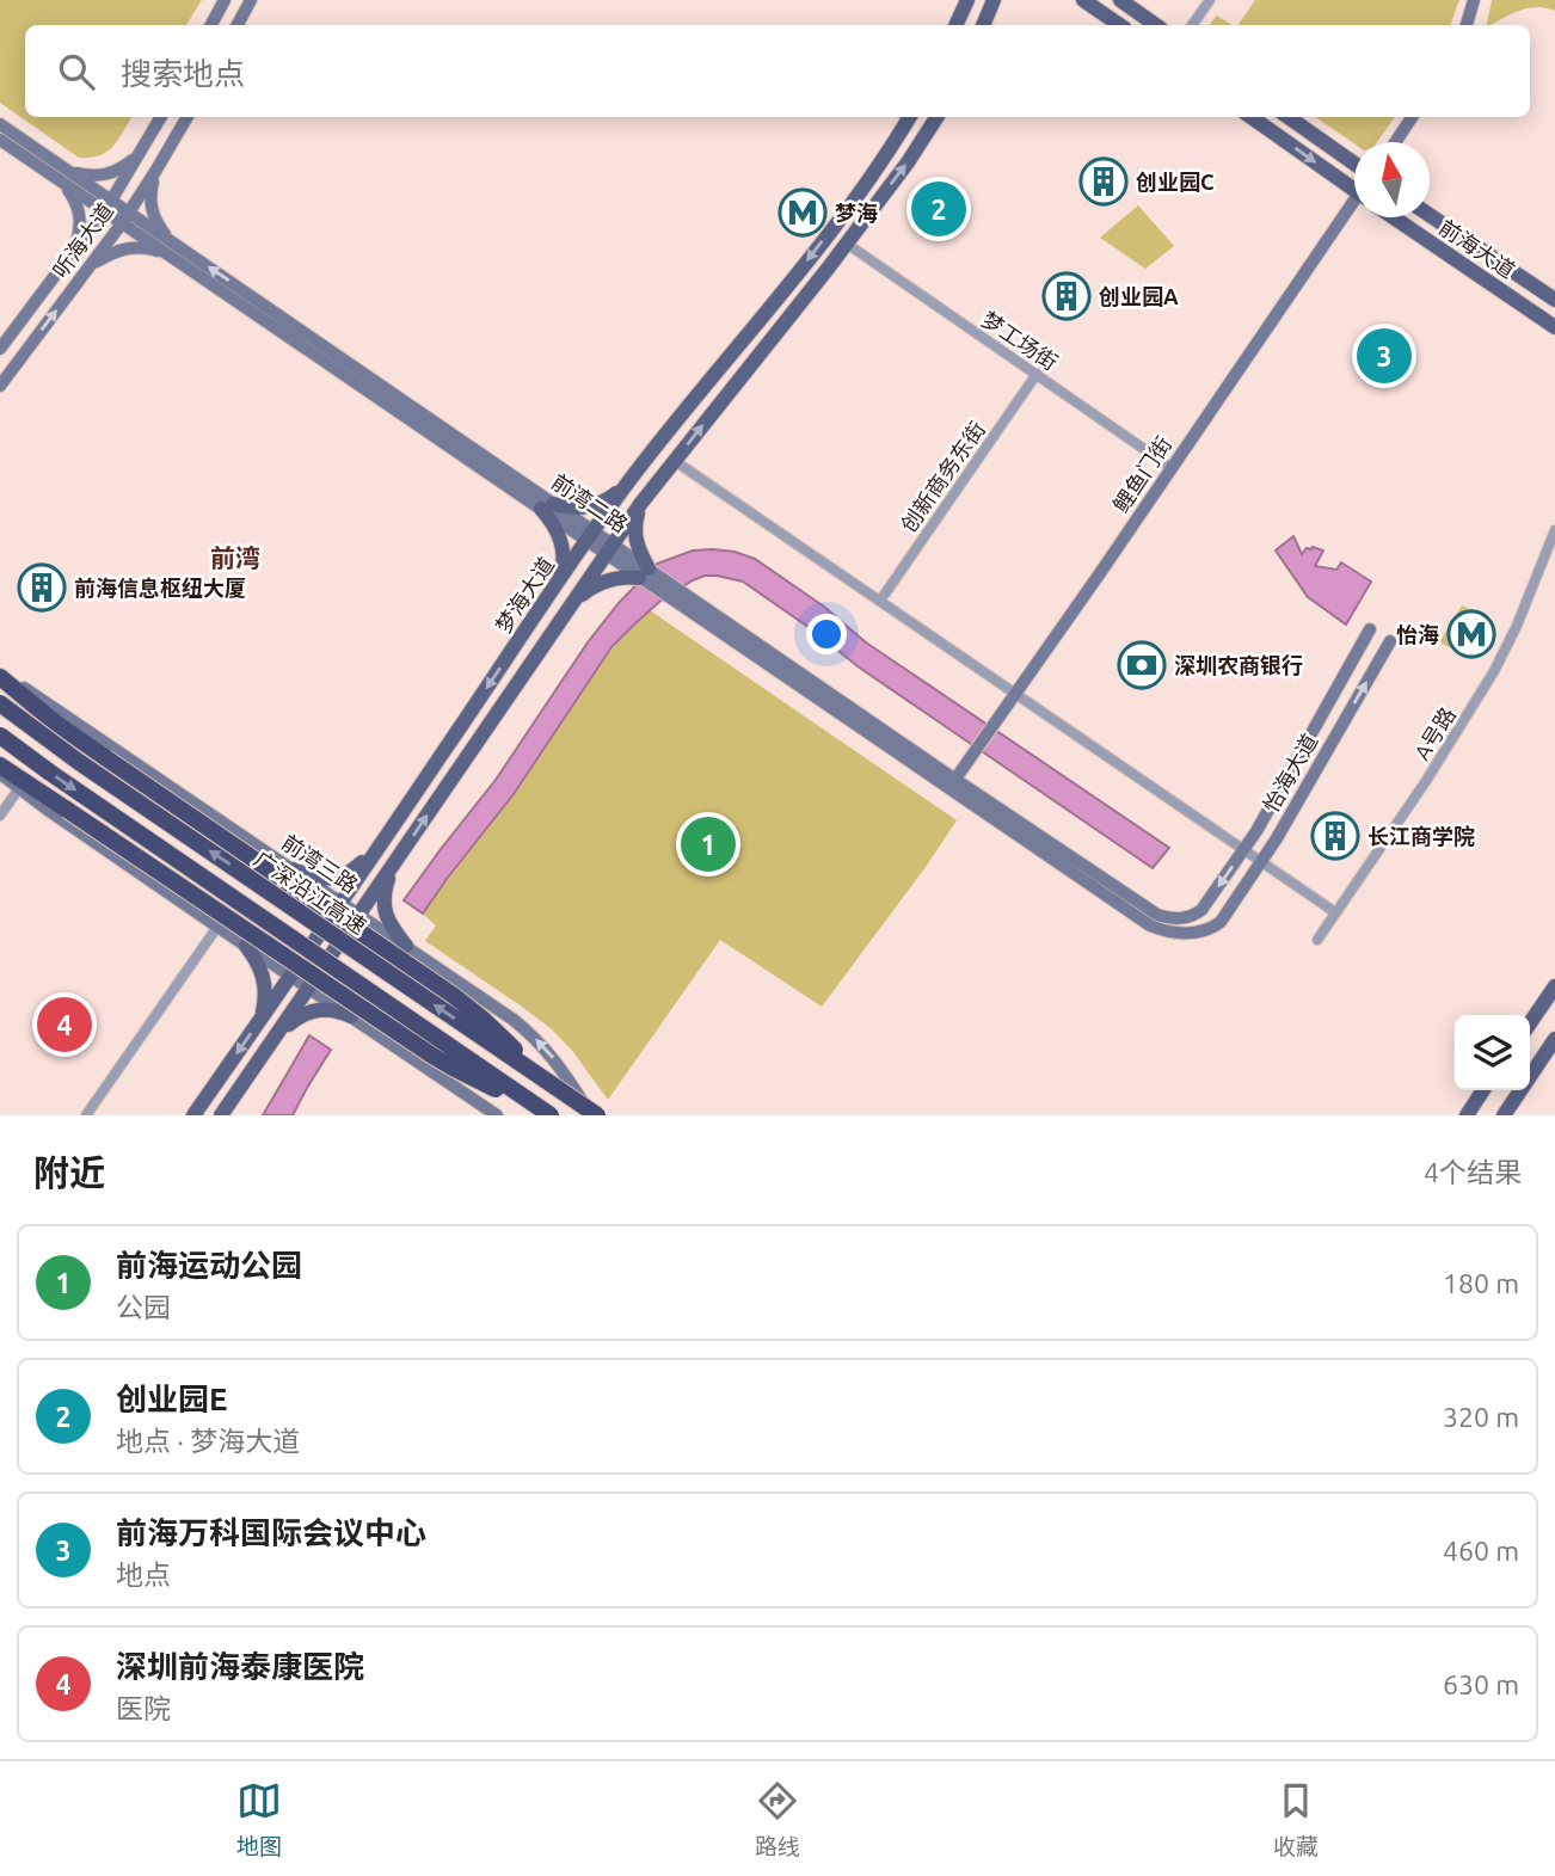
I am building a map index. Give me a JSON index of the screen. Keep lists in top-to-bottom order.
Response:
{
  "streets": {
    "highway": ["广深沿江高速"],
    "main road": ["前海大道", "梦海大道"],
    "street": [
      "听海大道",
      "梦工场街",
      "鲤鱼门街",
      "创新商务东街",
      "前湾二路",
      "A号路",
      "怡海大道",
      "前湾三路"
    ]
  },
  "crossings": [
    ["听海大道", "前湾二路"],
    ["梦工场街", "鲤鱼门街"],
    ["梦工场街", "创新商务东街"],
    ["梦工场街", "梦海大道"],
    ["鲤鱼门街", "前湾二路"],
    ["前湾二路", "梦海大道"],
    ["前湾二路", "怡海大道"],
    ["梦海大道", "前湾三路"],
    ["前湾三路", "广深沿江高速"]
  ],
  "districts": ["前湾"],
  "places": {
    "building": [
      "创业园C",
      "创业园A",
      "前海信息枢纽大厦",
      "长江商学院"
    ],
    "metro station": ["梦海", "怡海"],
    "bank": ["深圳农商银行"]
  },
  "north": "top",
  "page": {
    "search": "搜索地点",
    "pins": [
      "2",
      "3",
      "1",
      "4"
    ],
    "heading": ["附近", "4个结果"],
    "list": [
      {
        "mark": "1",
        "name": "前海运动公园",
        "note": "公园",
        "value": "180 m"
      },
      {
        "mark": "2",
        "name": "创业园E",
        "note": "地点 · 梦海大道",
        "value": "320 m"
      },
      {
        "mark": "3",
        "name": "前海万科国际会议中心",
        "note": "地点",
        "value": "460 m"
      },
      {
        "mark": "4",
        "name": "深圳前海泰康医院",
        "note": "医院",
        "value": "630 m"
      }
    ],
    "nav": ["地图", "路线", "收藏"]
  }
}
